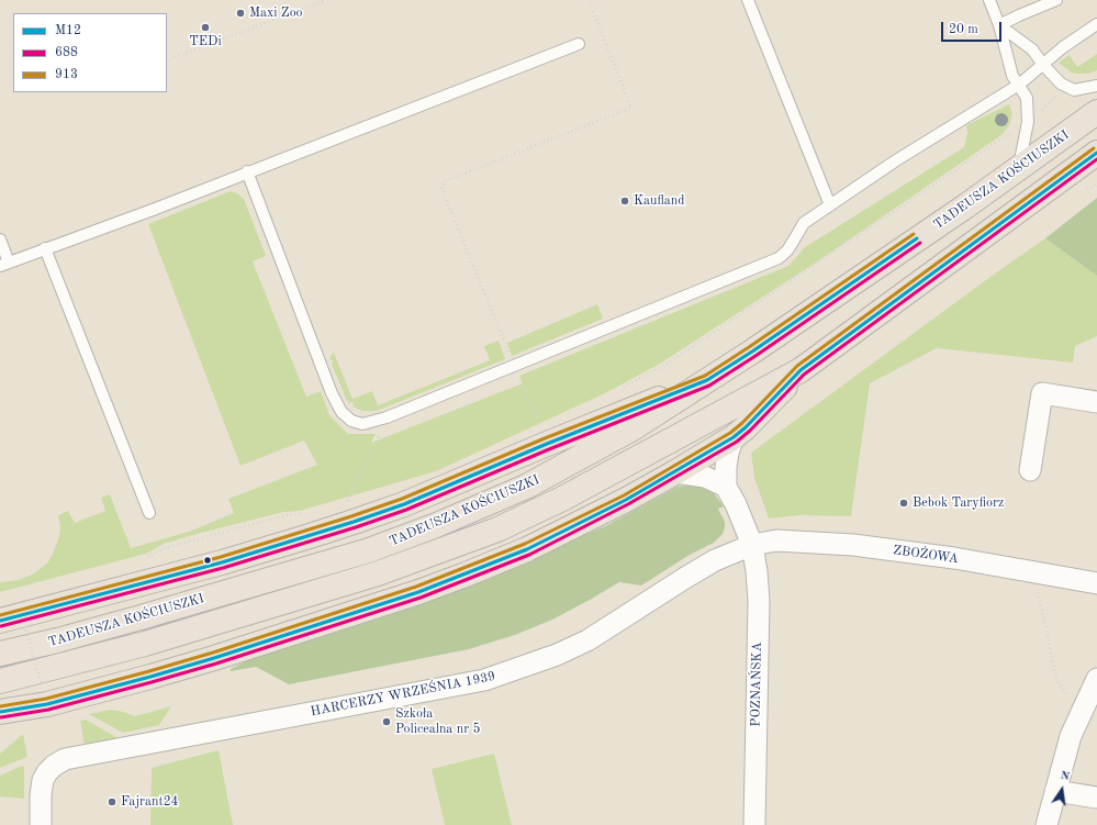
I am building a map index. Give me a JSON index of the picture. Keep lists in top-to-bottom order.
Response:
{
  "streets": {
    "main road": ["TADEUSZA KOŚCIUSZKI"],
    "street": ["ZBOŻOWA", "POZNAŃSKA", "HARCERZY WRZEŚNIA 1939"]
  },
  "crossings": [
    ["ZBOŻOWA", "POZNAŃSKA"],
    ["ZBOŻOWA", "HARCERZY WRZEŚNIA 1939"],
    ["POZNAŃSKA", "HARCERZY WRZEŚNIA 1939"]
  ],
  "places": [
    "Maxi Zoo",
    "TEDi",
    "Kaufland",
    "Bebok Taryfiorz",
    "Szkoła Policealna nr 5",
    "Fajrant24"
  ],
  "lines": ["transit line 913", "transit line M12", "transit line 688"],
  "legend": ["M12", "688", "913"],
  "scale_bar": "20 m",
  "north": "top"
}
